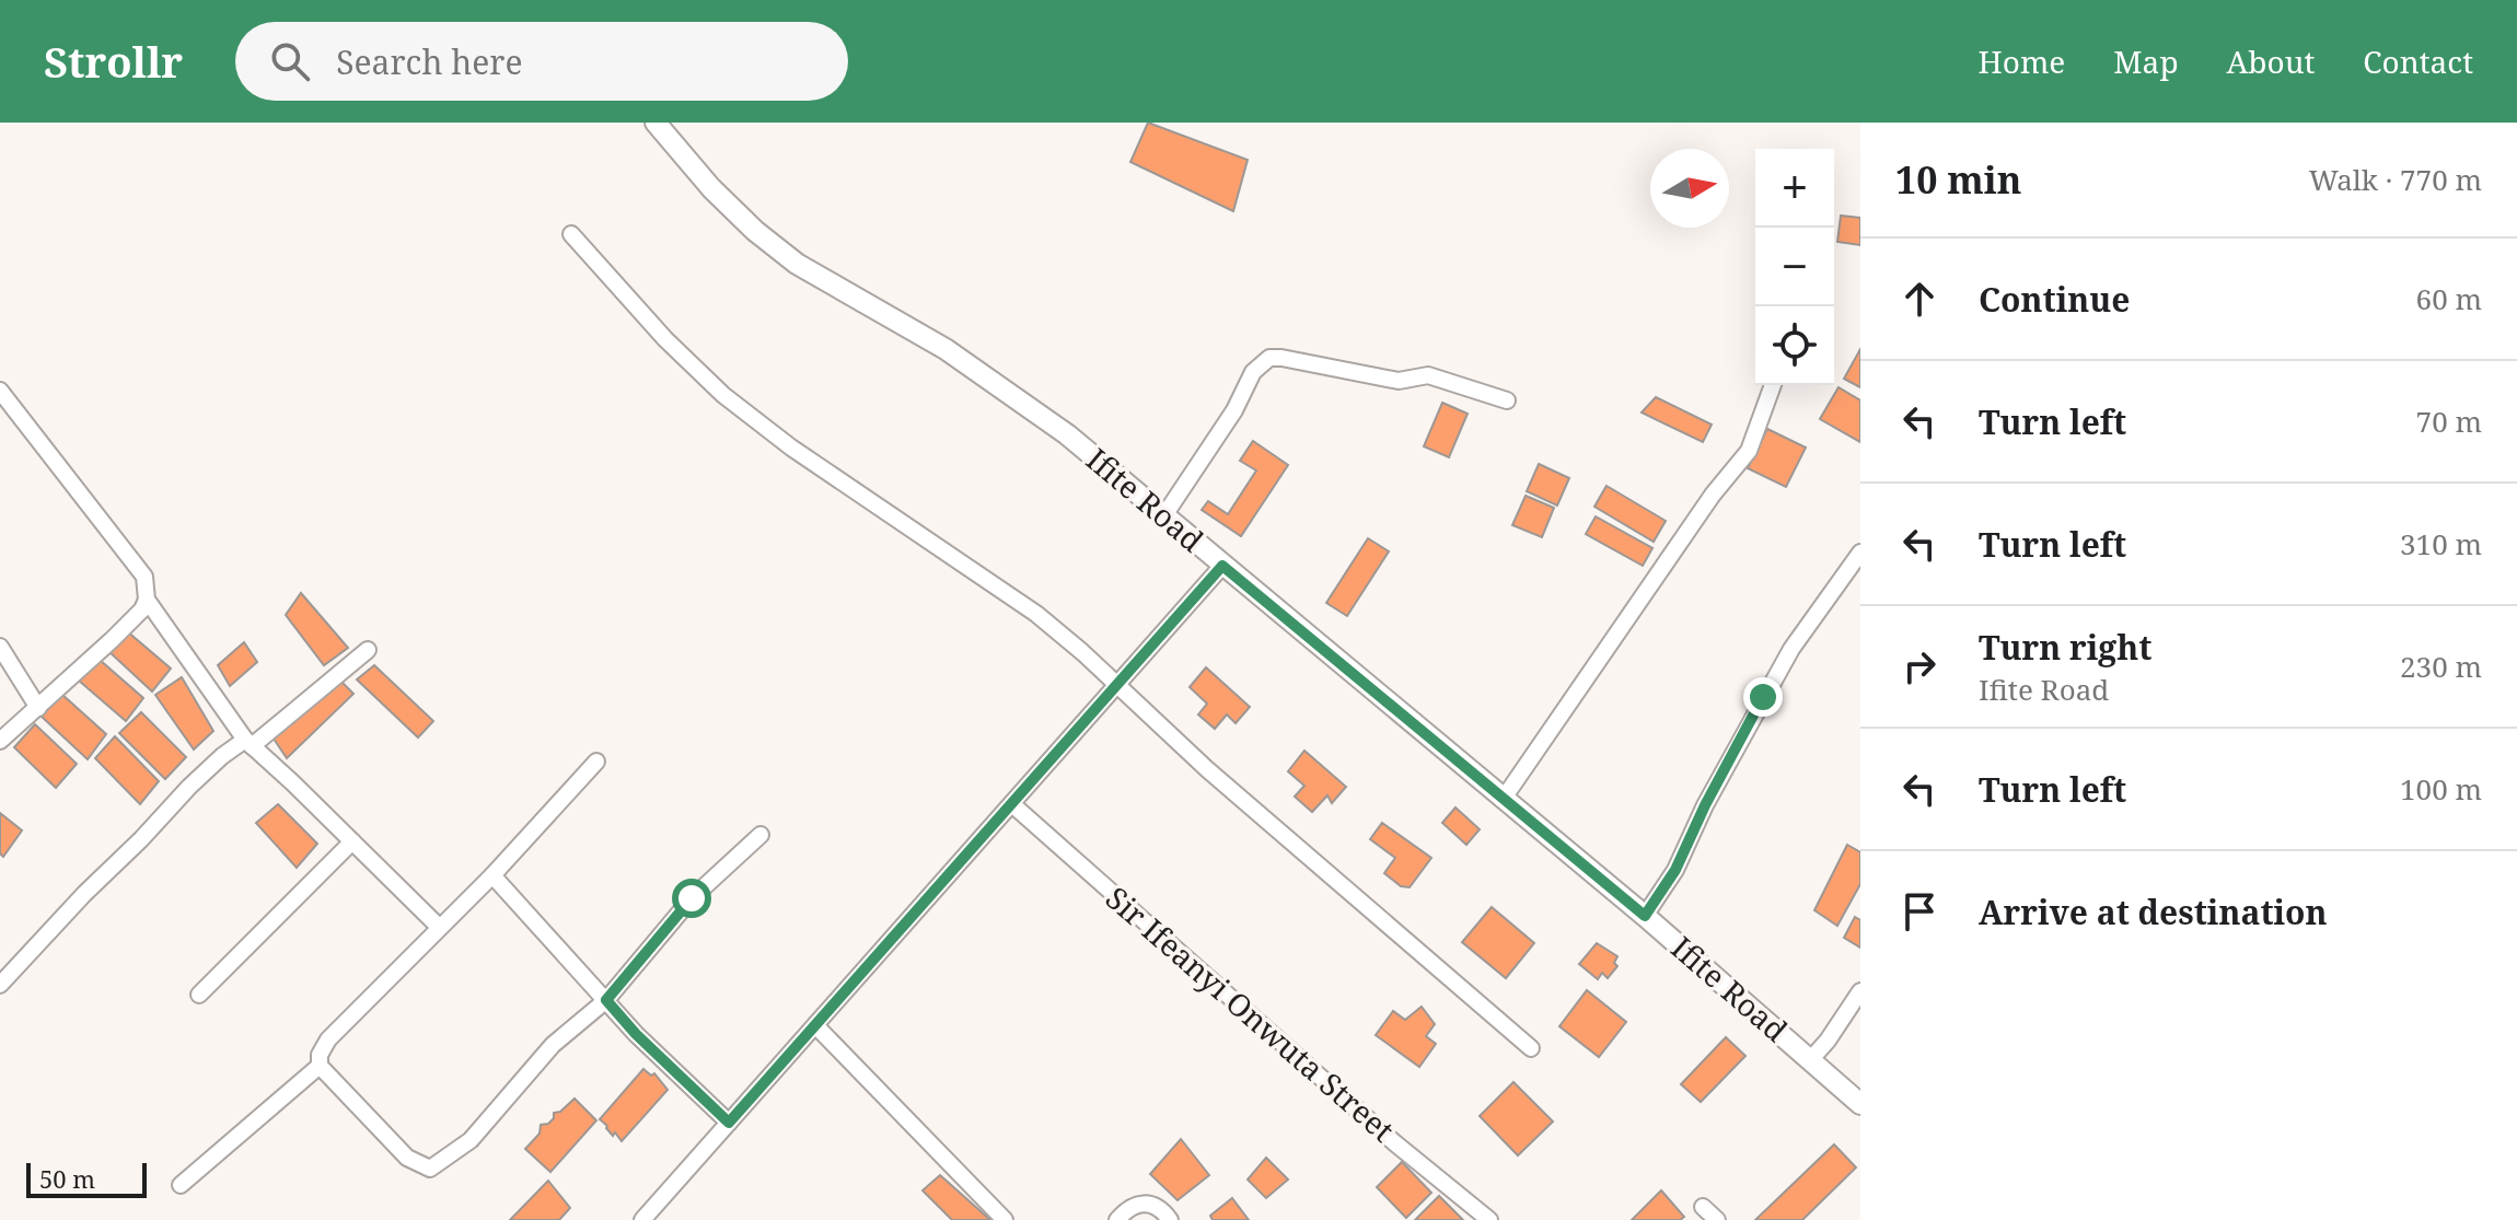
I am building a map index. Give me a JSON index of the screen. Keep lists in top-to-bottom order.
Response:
{
  "streets": {
    "street": ["Ifite Road", "Sir Ifeanyi Onwuta Street"]
  },
  "scale_bar": "50 m",
  "north": "right",
  "page": {
    "header": "Strollr",
    "search": "Search here",
    "nav": [
      "Home",
      "Map",
      "About",
      "Contact"
    ],
    "heading": ["10 min", "Walk · 770 m"],
    "map_buttons": ["+", "−"],
    "list": [
      ["Continue", "60 m"],
      ["Turn left", "70 m"],
      ["Turn left", "310 m"],
      ["Turn right", "Ifite Road", "230 m"],
      ["Turn left", "100 m"],
      "Arrive at destination"
    ],
    "scale": "50 m"
  }
}
